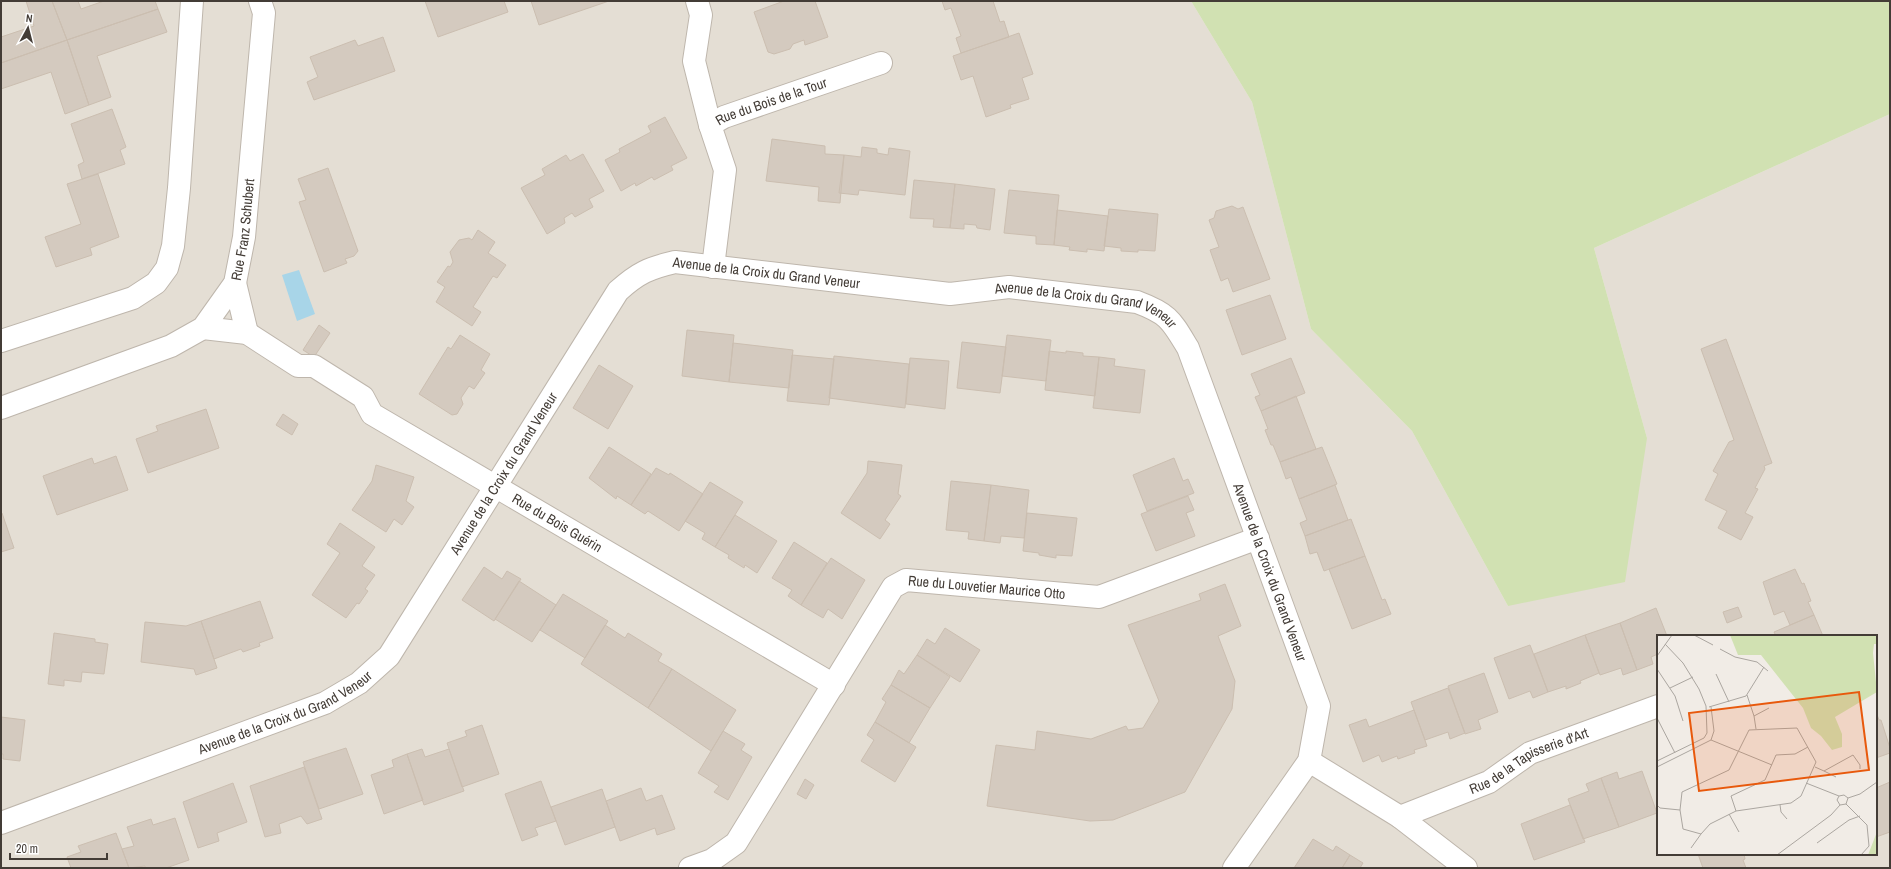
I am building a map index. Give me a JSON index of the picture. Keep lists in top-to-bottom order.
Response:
{
  "streets": {
    "street": [
      "Rue du Bois de la Tour",
      "Rue Franz Schubert",
      "Avenue de la Croix du Grand Veneur",
      "Rue du Bois Guérin",
      "Rue du Louvetier Maurice Otto",
      "Rue de la Tapisserie d'Art"
    ]
  },
  "crossings": [
    ["Rue du Bois de la Tour", "Avenue de la Croix du Grand Veneur"],
    ["Rue Franz Schubert", "Rue du Bois Guérin"],
    ["Avenue de la Croix du Grand Veneur", "Rue du Bois Guérin"],
    ["Avenue de la Croix du Grand Veneur", "Rue du Louvetier Maurice Otto"],
    ["Rue du Bois Guérin", "Rue du Louvetier Maurice Otto"]
  ],
  "scale_bar": "20 m",
  "north": "top"
}
